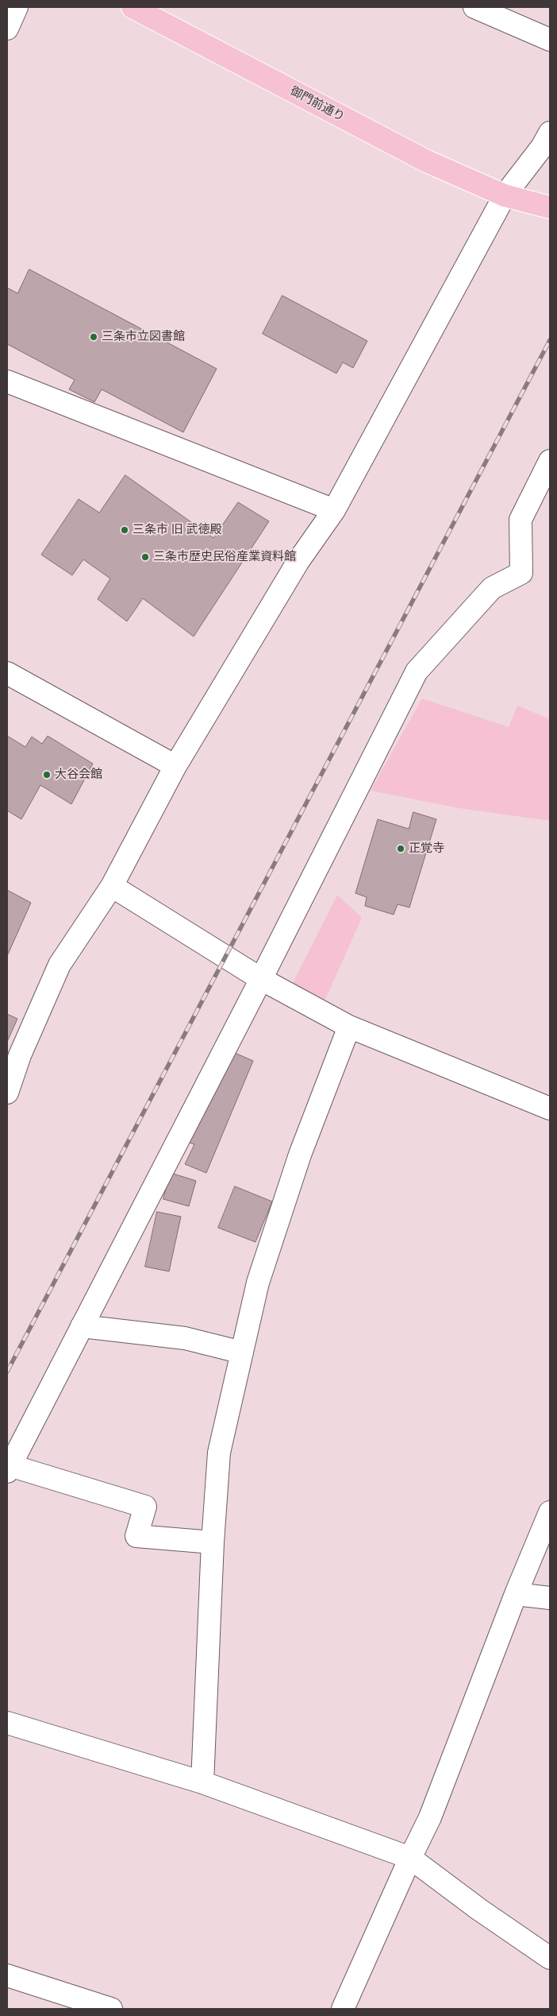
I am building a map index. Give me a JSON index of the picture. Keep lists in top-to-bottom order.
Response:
{
  "streets": {
    "main road": ["御門前通り"]
  },
  "places": [
    "三条市立図書館",
    "三条市 旧 武徳殿",
    "三条市歴史民俗産業資料館",
    "大谷会館",
    "正覚寺"
  ]
}
